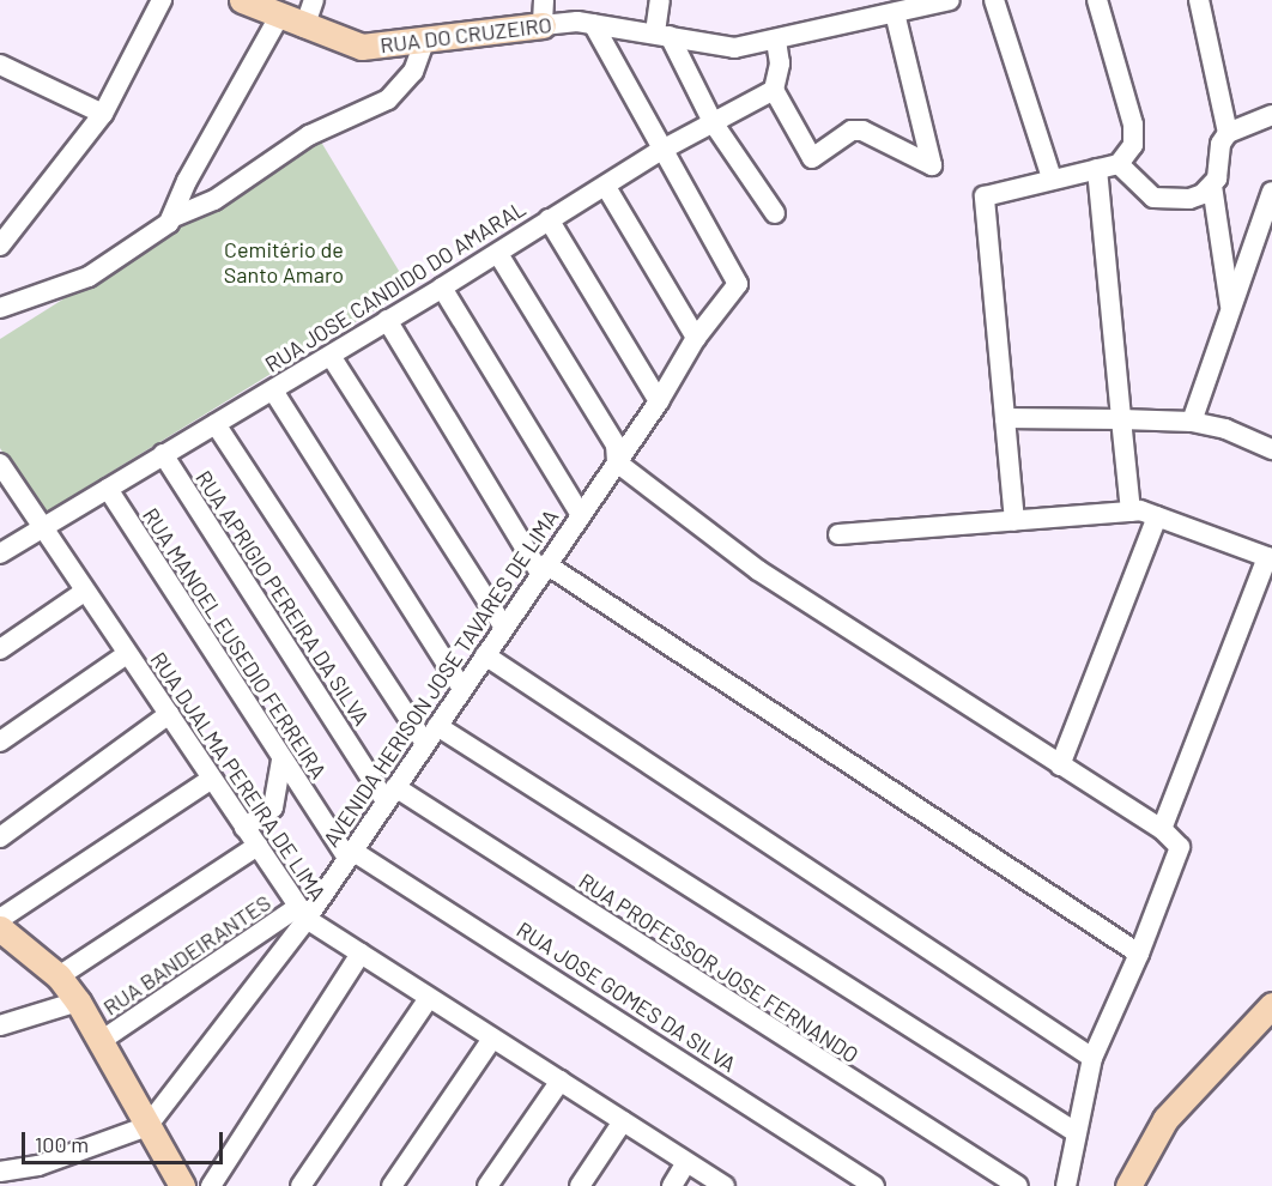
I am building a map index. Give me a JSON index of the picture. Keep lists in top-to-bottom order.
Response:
{
  "streets": {
    "main road": ["RUA DO CRUZEIRO"],
    "street": [
      "RUA JOSE CANDIDO DO AMARAL",
      "RUA APRIGIO PEREIRA DA SILVA",
      "RUA MANOEL EUSEDIO FERREIRA",
      "AVENIDA HERISON JOSE TAVARES DE LIMA",
      "RUA DJALMA PEREIRA DE LIMA",
      "RUA BANDEIRANTES",
      "RUA PROFESSOR JOSE FERNANDO",
      "RUA JOSE GOMES DA SILVA"
    ]
  },
  "crossings": [
    ["RUA JOSE CANDIDO DO AMARAL", "RUA APRIGIO PEREIRA DA SILVA"],
    ["RUA JOSE CANDIDO DO AMARAL", "RUA MANOEL EUSEDIO FERREIRA"],
    ["RUA JOSE CANDIDO DO AMARAL", "AVENIDA HERISON JOSE TAVARES DE LIMA"],
    ["RUA JOSE CANDIDO DO AMARAL", "RUA DJALMA PEREIRA DE LIMA"],
    ["RUA APRIGIO PEREIRA DA SILVA", "AVENIDA HERISON JOSE TAVARES DE LIMA"],
    ["RUA APRIGIO PEREIRA DA SILVA", "RUA PROFESSOR JOSE FERNANDO"],
    ["RUA MANOEL EUSEDIO FERREIRA", "AVENIDA HERISON JOSE TAVARES DE LIMA"],
    ["RUA MANOEL EUSEDIO FERREIRA", "RUA JOSE GOMES DA SILVA"],
    ["AVENIDA HERISON JOSE TAVARES DE LIMA", "RUA DJALMA PEREIRA DE LIMA"],
    ["AVENIDA HERISON JOSE TAVARES DE LIMA", "RUA BANDEIRANTES"],
    ["AVENIDA HERISON JOSE TAVARES DE LIMA", "RUA PROFESSOR JOSE FERNANDO"],
    ["AVENIDA HERISON JOSE TAVARES DE LIMA", "RUA JOSE GOMES DA SILVA"],
    ["RUA DJALMA PEREIRA DE LIMA", "RUA BANDEIRANTES"]
  ],
  "parks": ["Cemitério de Santo Amaro"],
  "scale_bar": "100 m"
}
